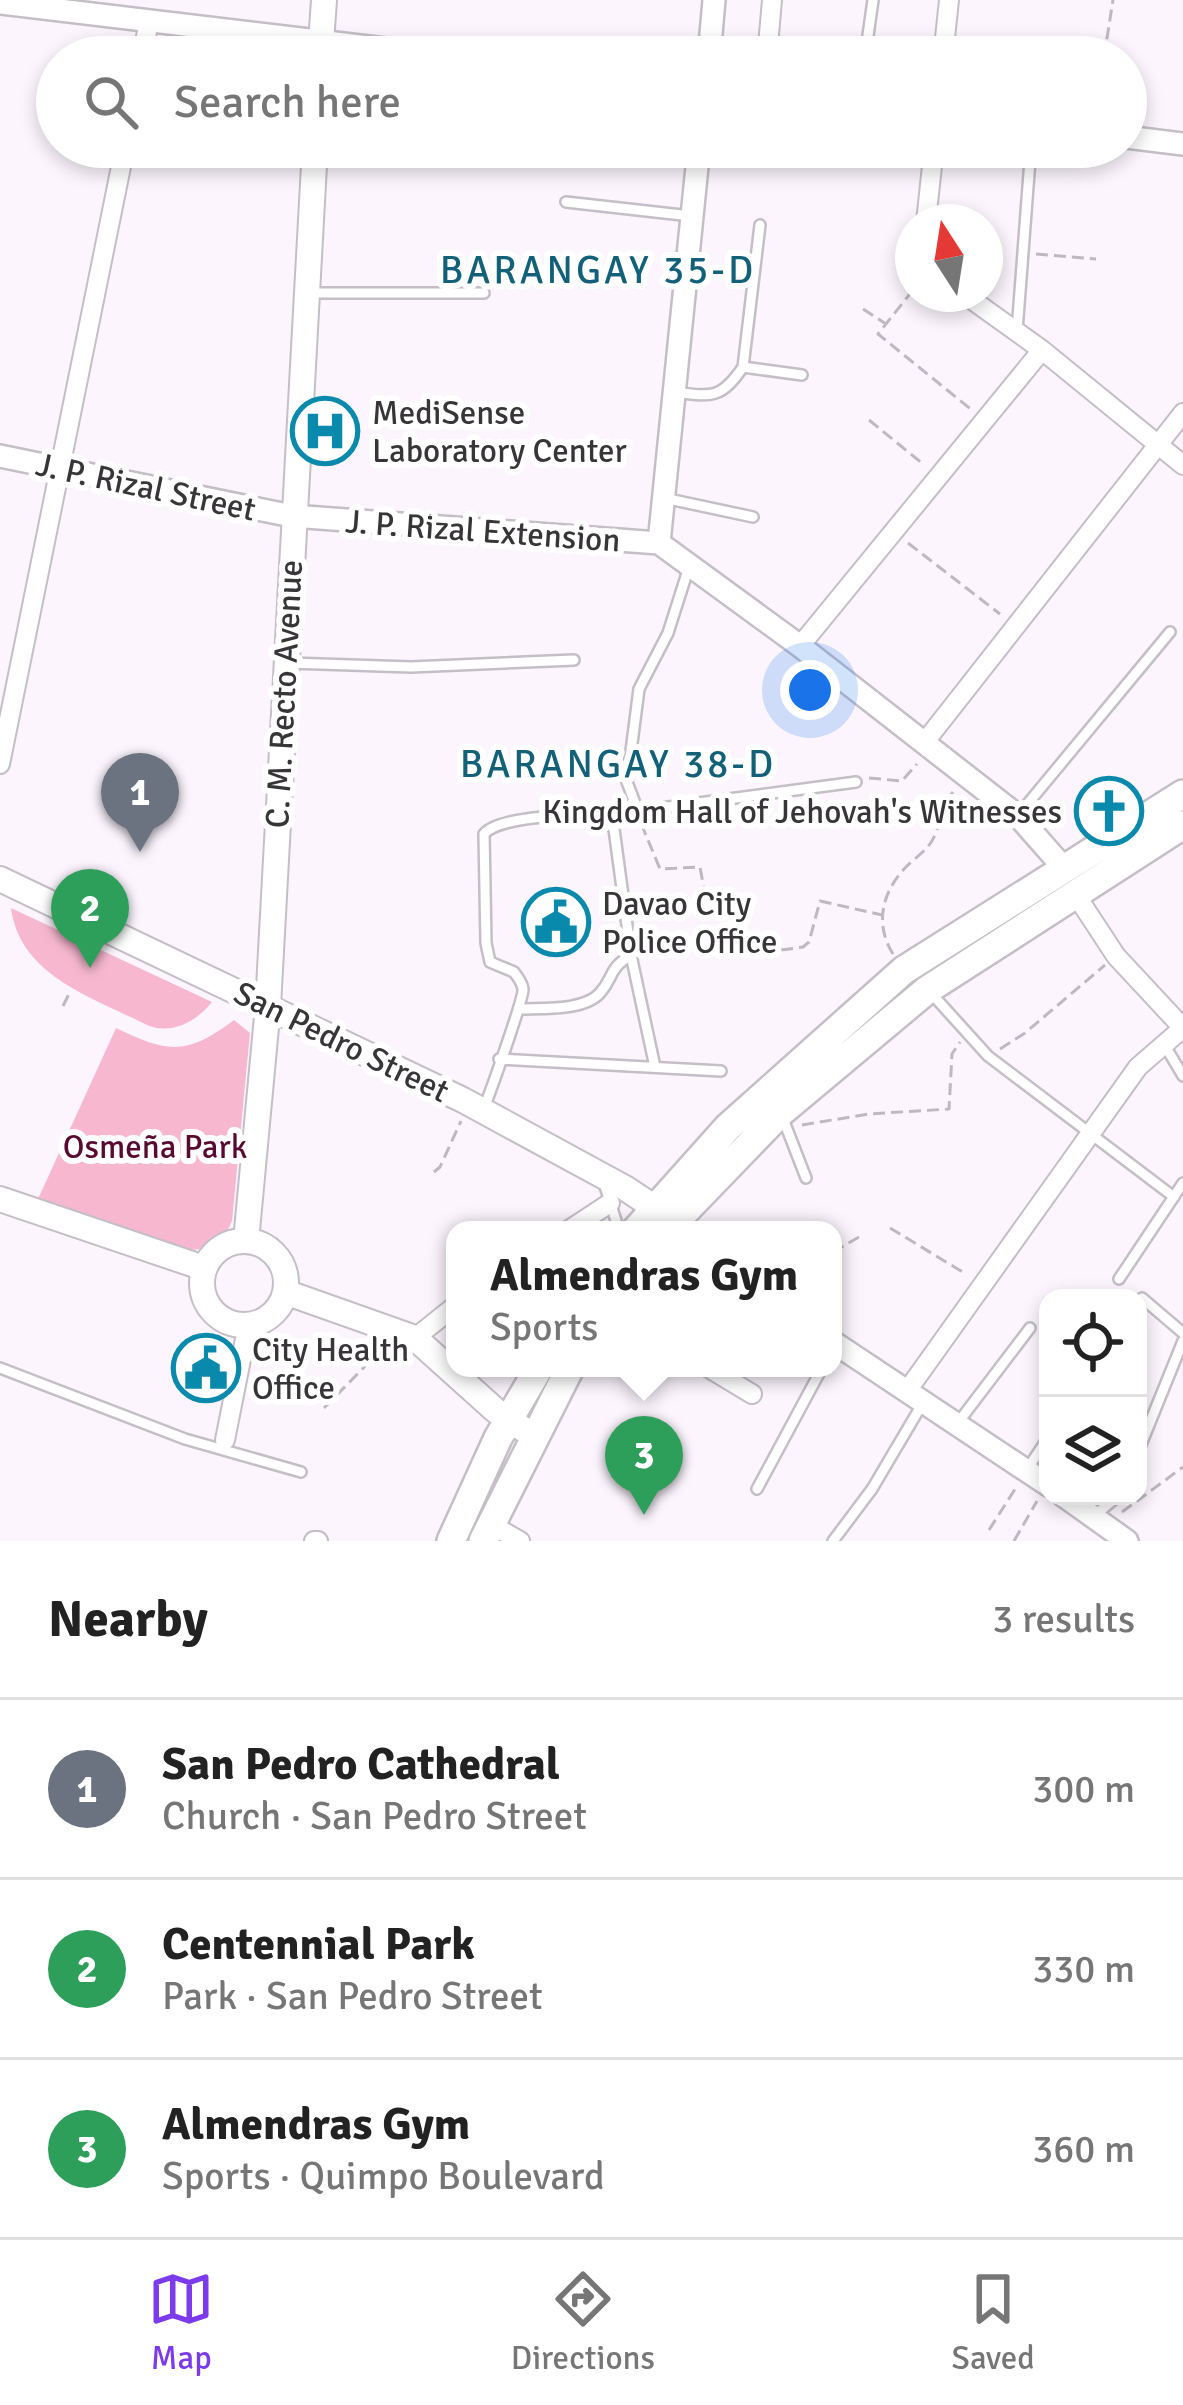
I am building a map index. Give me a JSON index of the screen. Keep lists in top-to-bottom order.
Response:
{
  "streets": {
    "main road": ["C. M. Recto Avenue", "San Pedro Street"],
    "street": ["J. P. Rizal Street", "J. P. Rizal Extension"]
  },
  "crossings": [
    ["J. P. Rizal Street", "J. P. Rizal Extension"],
    ["J. P. Rizal Street", "C. M. Recto Avenue"],
    ["J. P. Rizal Extension", "C. M. Recto Avenue"],
    ["C. M. Recto Avenue", "San Pedro Street"]
  ],
  "districts": ["BARANGAY 35-D", "BARANGAY 38-D"],
  "parks": ["Osmeña Park"],
  "places": {
    "hospital": ["MediSense Laboratory Center"],
    "church": ["Kingdom Hall of Jehovah's Witnesses"],
    "public building": ["Davao City Police Office", "City Health Office"]
  },
  "north": "top",
  "page": {
    "search": "Search here",
    "pins": ["1", "2", "3"],
    "popup": ["Almendras Gym", "Sports"],
    "heading": ["Nearby", "3 results"],
    "list": [
      {
        "mark": "1",
        "name": "San Pedro Cathedral",
        "note": "Church · San Pedro Street",
        "value": "300 m"
      },
      {
        "mark": "2",
        "name": "Centennial Park",
        "note": "Park · San Pedro Street",
        "value": "330 m"
      },
      {
        "mark": "3",
        "name": "Almendras Gym",
        "note": "Sports · Quimpo Boulevard",
        "value": "360 m"
      }
    ],
    "nav": ["Map", "Directions", "Saved"]
  }
}
